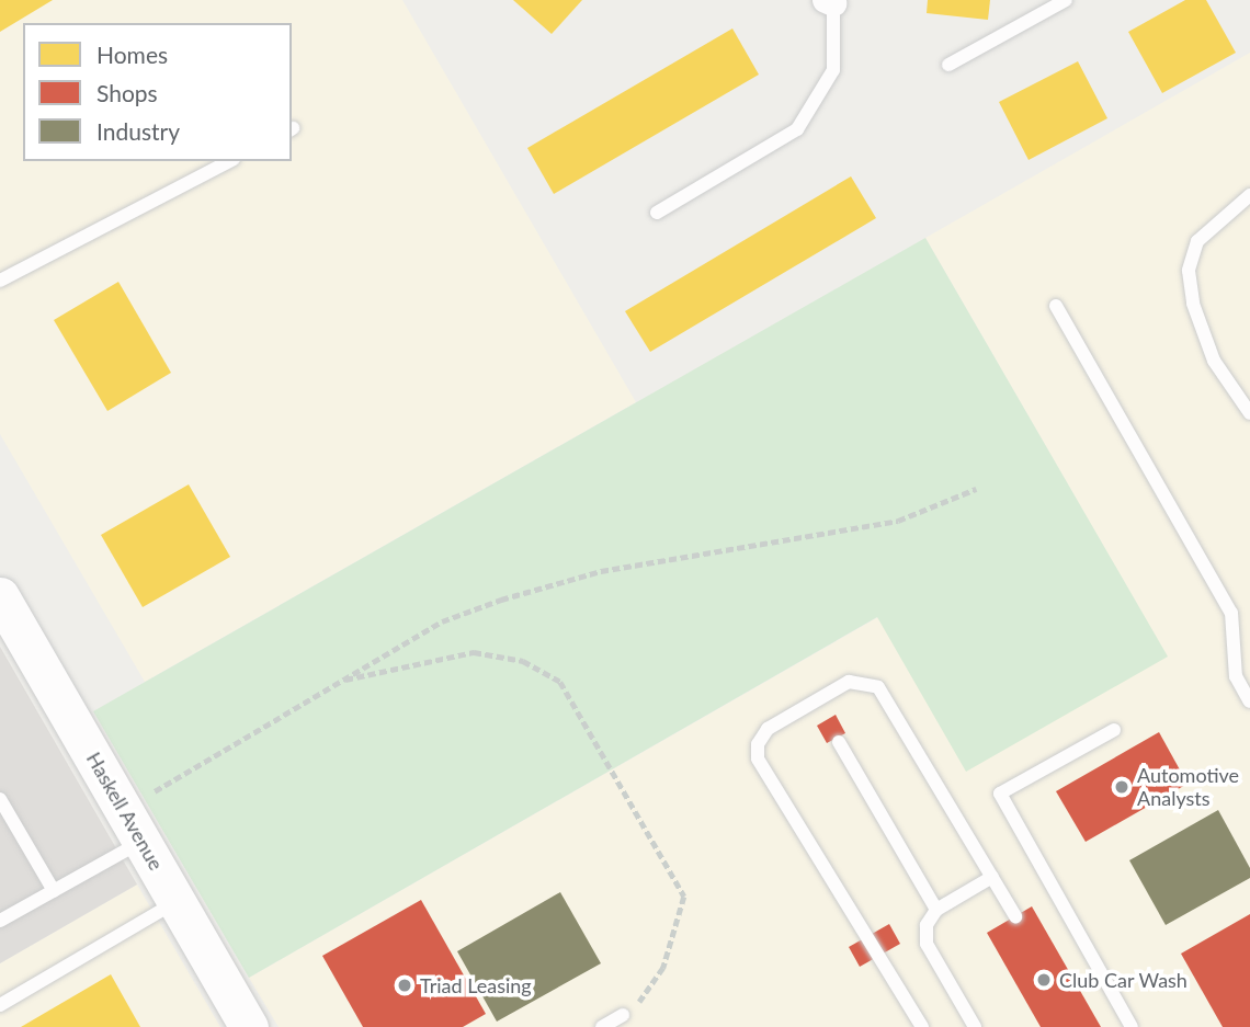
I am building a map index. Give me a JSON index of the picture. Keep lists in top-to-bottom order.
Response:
{
  "streets": {
    "main road": ["Haskell Avenue"]
  },
  "places": ["Automotive Analysts", "Club Car Wash", "Triad Leasing"],
  "legend": ["Homes", "Shops", "Industry"]
}
